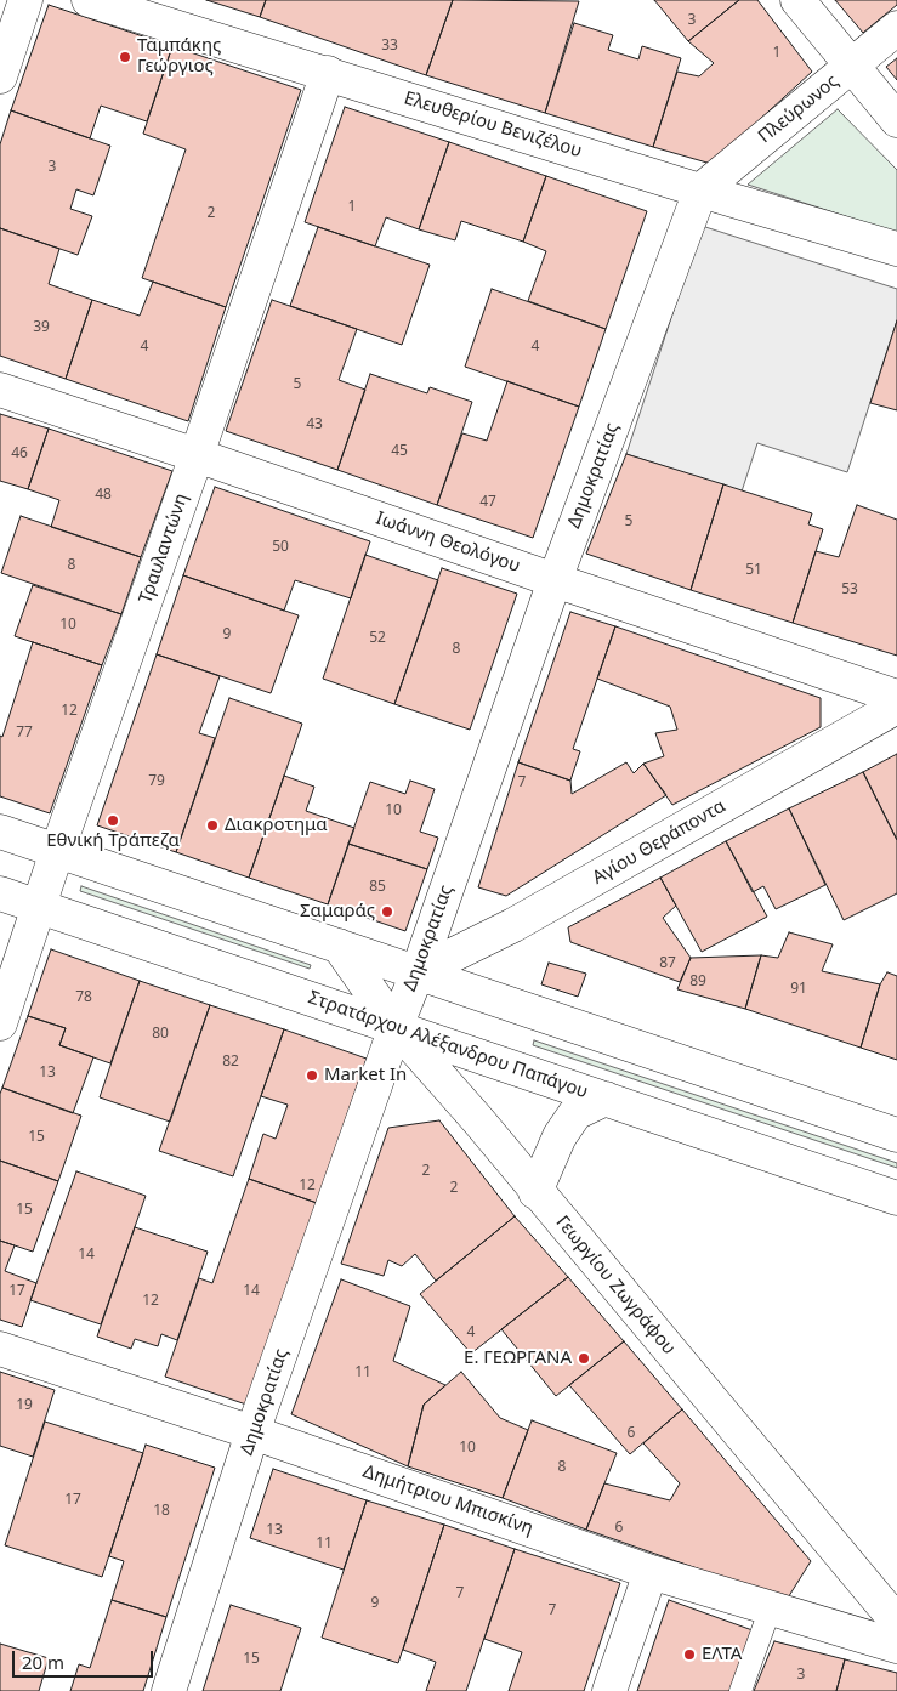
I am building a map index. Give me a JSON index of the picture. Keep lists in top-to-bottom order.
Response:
{
  "streets": {
    "street": [
      "Πλεύρωνος",
      "Ελευθερίου Βενιζέλου",
      "Δημοκρατίας",
      "Ιωάννη Θεολόγου",
      "Τραυλαντώνη",
      "Αγίου Θεράποντα",
      "Στρατάρχου Αλέξανδρου Παπάγου",
      "Γεωργίου Ζωγράφου",
      "Δημήτριου Μπισκίνη"
    ]
  },
  "crossings": [
    ["Πλεύρωνος", "Ελευθερίου Βενιζέλου"],
    ["Πλεύρωνος", "Δημοκρατίας"],
    ["Ελευθερίου Βενιζέλου", "Δημοκρατίας"],
    ["Ελευθερίου Βενιζέλου", "Τραυλαντώνη"],
    ["Δημοκρατίας", "Ιωάννη Θεολόγου"],
    ["Δημοκρατίας", "Αγίου Θεράποντα"],
    ["Δημοκρατίας", "Στρατάρχου Αλέξανδρου Παπάγου"],
    ["Δημοκρατίας", "Γεωργίου Ζωγράφου"],
    ["Δημοκρατίας", "Δημήτριου Μπισκίνη"],
    ["Ιωάννη Θεολόγου", "Τραυλαντώνη"],
    ["Τραυλαντώνη", "Στρατάρχου Αλέξανδρου Παπάγου"],
    ["Στρατάρχου Αλέξανδρου Παπάγου", "Γεωργίου Ζωγράφου"]
  ],
  "places": [
    "Ταμπάκης Γεώργιος",
    "Εθνική Τράπεζα",
    "Διακροτημα",
    "Σαμαράς",
    "Market In",
    "Ε. ΓΕΩΡΓΑΝΑ",
    "ΕΛΤΑ"
  ],
  "house_numbers": [
    "3",
    "33",
    "1",
    "3",
    "1",
    "2",
    "39",
    "4",
    "4",
    "5",
    "43",
    "45",
    "46",
    "48",
    "47",
    "5",
    "50",
    "8",
    "51",
    "53",
    "10",
    "9",
    "52",
    "8",
    "12",
    "77",
    "79",
    "7",
    "10",
    "85",
    "87",
    "89",
    "91",
    "78",
    "80",
    "82",
    "13",
    "15",
    "2",
    "12",
    "2",
    "15",
    "14",
    "17",
    "14",
    "12",
    "4",
    "11",
    "19",
    "6",
    "10",
    "8",
    "17",
    "18",
    "6",
    "13",
    "11",
    "7",
    "9",
    "7",
    "15",
    "3"
  ],
  "scale_bar": "20 m"
}
